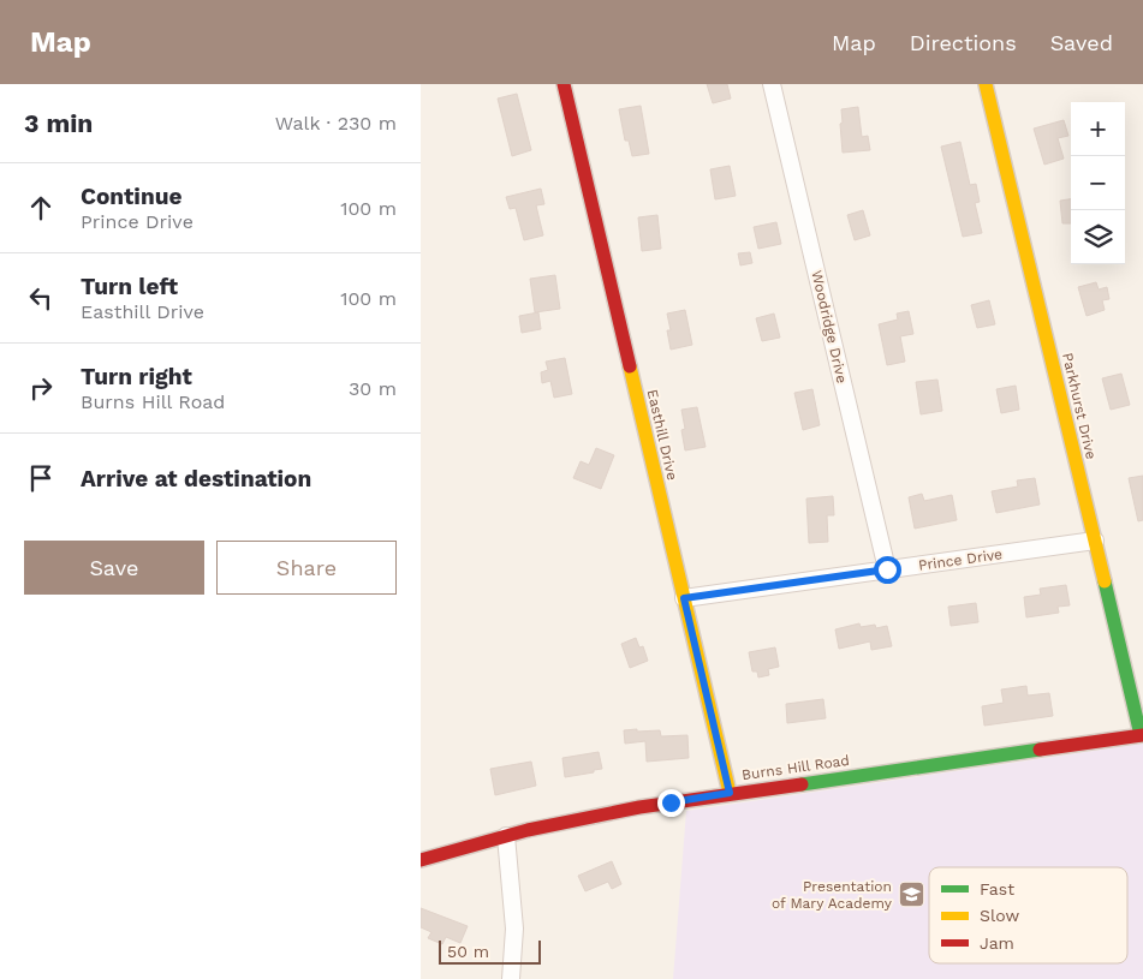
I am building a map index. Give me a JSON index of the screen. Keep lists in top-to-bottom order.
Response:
{
  "streets": {
    "street": [
      "Woodridge Drive",
      "Parkhurst Drive",
      "Easthill Drive",
      "Prince Drive",
      "Burns Hill Road"
    ]
  },
  "crossings": [
    ["Woodridge Drive", "Prince Drive"],
    ["Parkhurst Drive", "Prince Drive"],
    ["Parkhurst Drive", "Burns Hill Road"],
    ["Easthill Drive", "Prince Drive"],
    ["Easthill Drive", "Burns Hill Road"]
  ],
  "places": {
    "school or university": ["Presentation of Mary Academy"]
  },
  "legend": ["Fast", "Slow", "Jam"],
  "scale_bar": "50 m",
  "page": {
    "header": "Map",
    "nav": ["Map", "Directions", "Saved"],
    "heading": ["3 min", "Walk · 230 m"],
    "map_buttons": ["+", "−"],
    "list": [
      ["Continue", "Prince Drive", "100 m"],
      ["Turn left", "Easthill Drive", "100 m"],
      ["Turn right", "Burns Hill Road", "30 m"],
      "Arrive at destination"
    ],
    "buttons": ["Save", "Share"],
    "scale": "50 m"
  }
}
